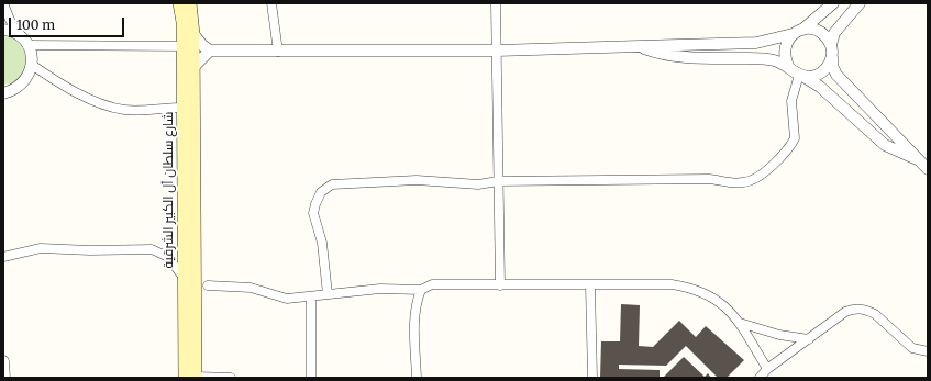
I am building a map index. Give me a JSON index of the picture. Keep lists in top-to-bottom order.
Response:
{
  "streets": {
    "main road": ["شارع سلطان آل الكبير الشرقية"]
  },
  "scale_bar": "100 m"
}
